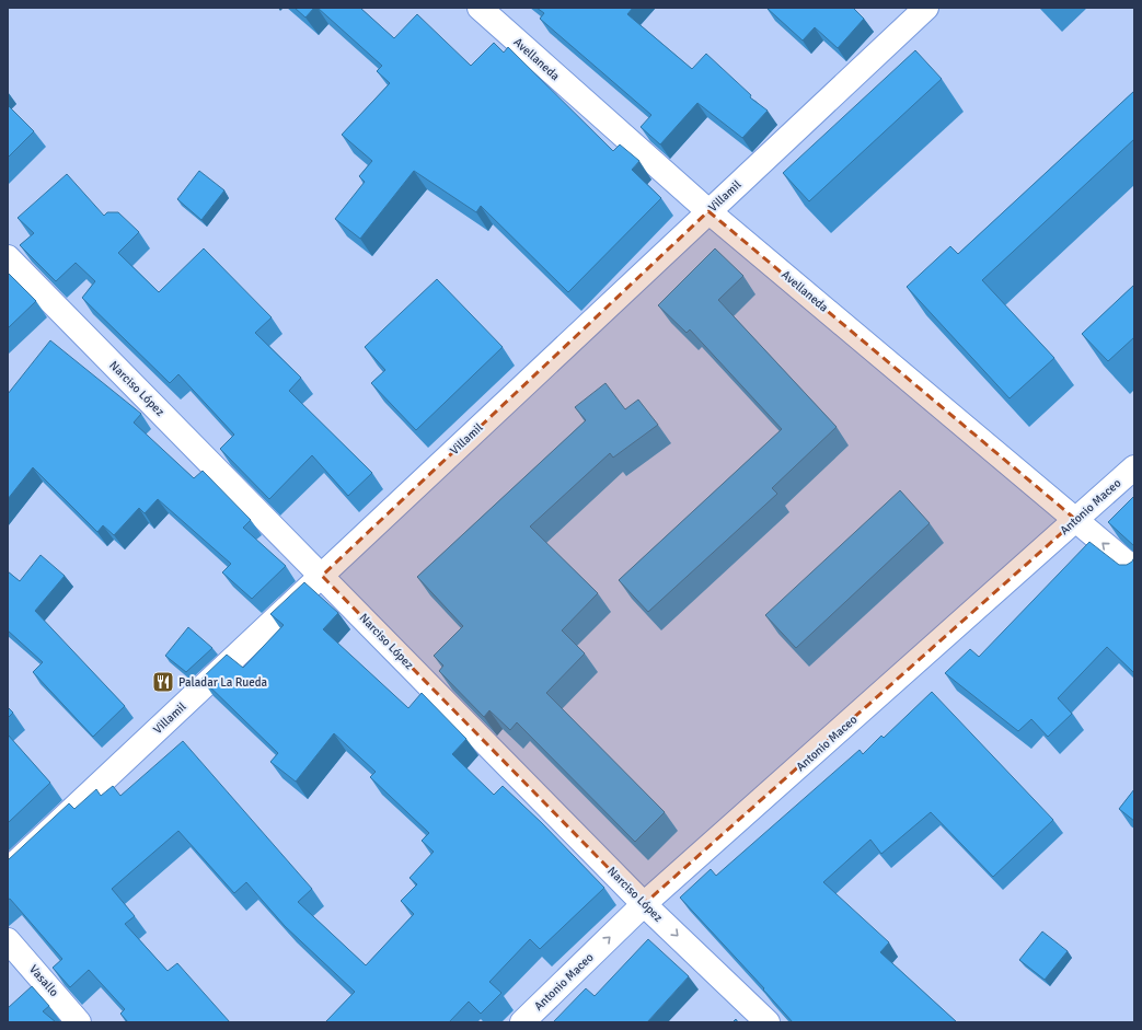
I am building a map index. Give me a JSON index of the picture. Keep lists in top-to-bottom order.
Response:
{
  "streets": {
    "street": [
      "Avellaneda",
      "Villamil",
      "Narciso López",
      "Antonio Maceo",
      "Vasallo"
    ]
  },
  "crossings": [
    ["Avellaneda", "Villamil"],
    ["Avellaneda", "Antonio Maceo"],
    ["Villamil", "Narciso López"],
    ["Narciso López", "Antonio Maceo"]
  ],
  "places": {
    "restaurant": ["Paladar La Rueda"]
  }
}
